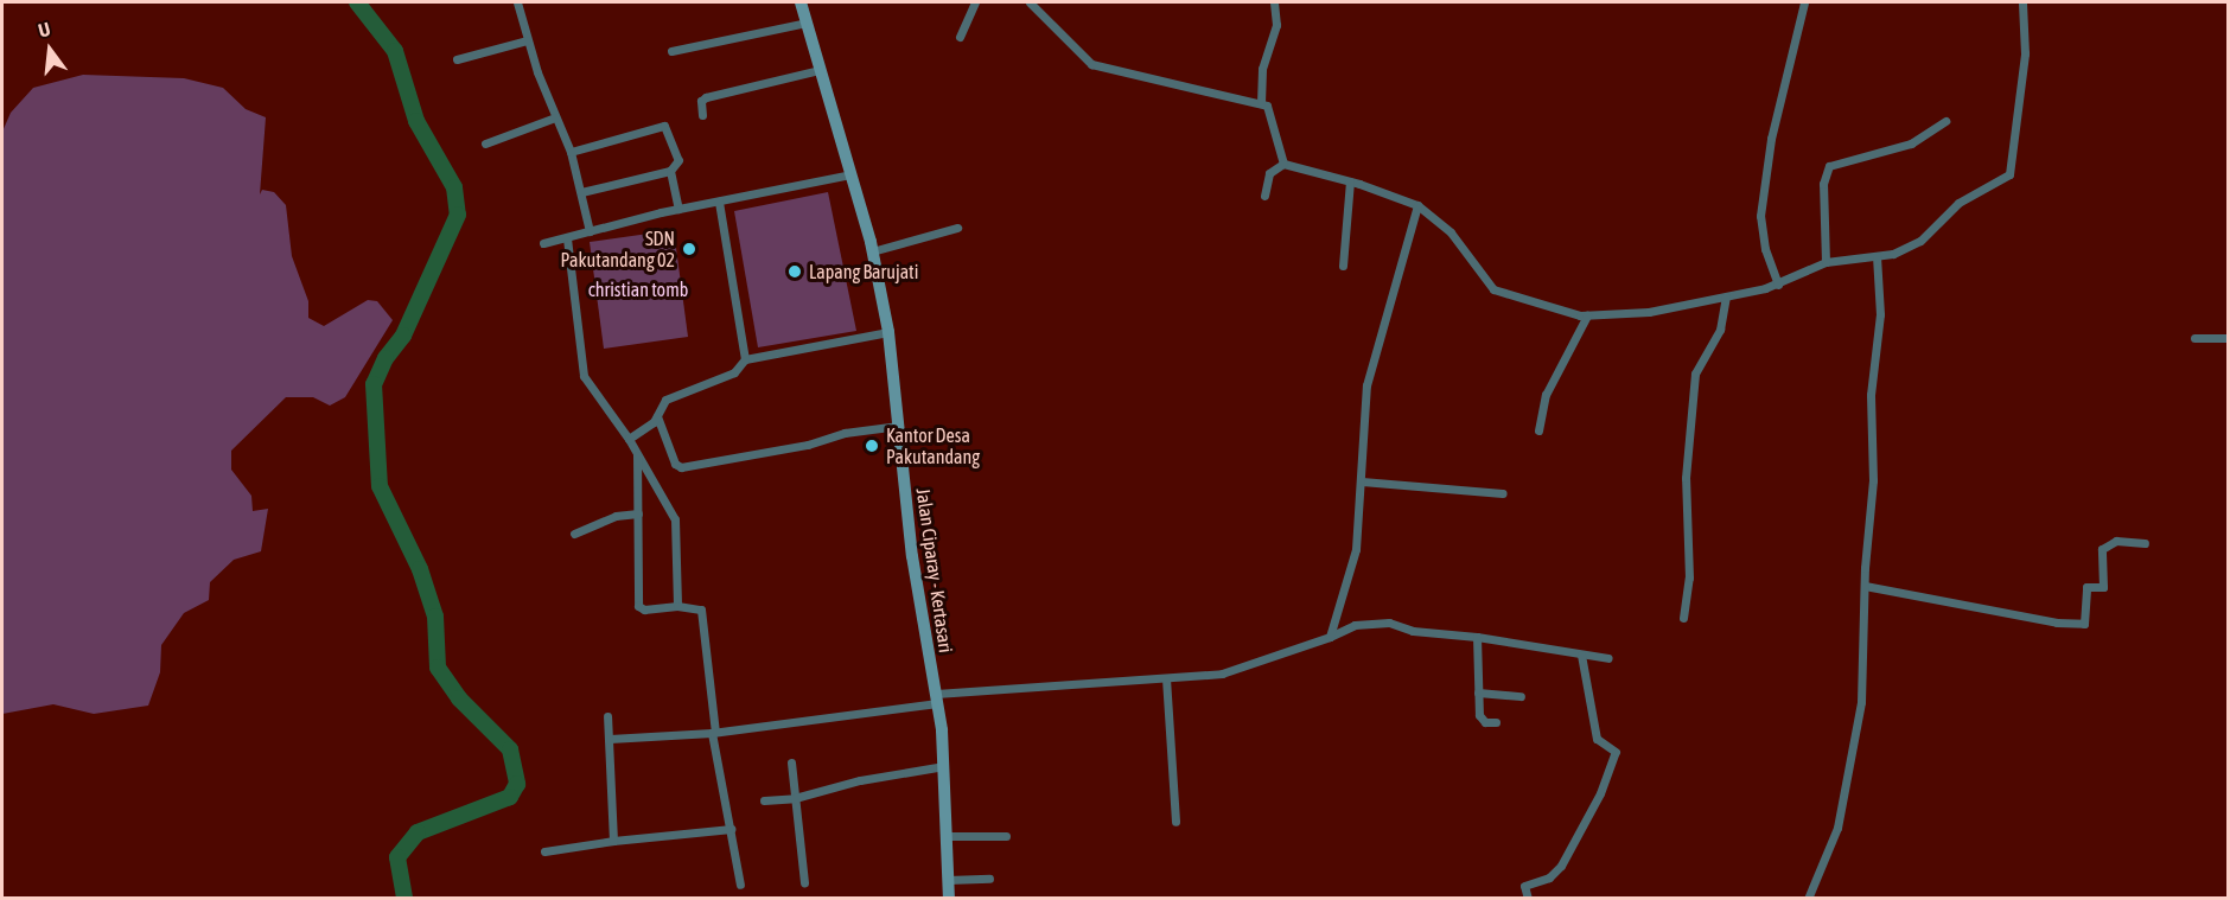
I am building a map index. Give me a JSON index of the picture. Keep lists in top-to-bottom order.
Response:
{
  "streets": {
    "main road": ["Jalan Ciparay - Kertasari"]
  },
  "parks": ["christian tomb"],
  "places": ["SDN Pakutandang 02", "Lapang Barujati", "Kantor Desa Pakutandang"],
  "north": "top"
}
